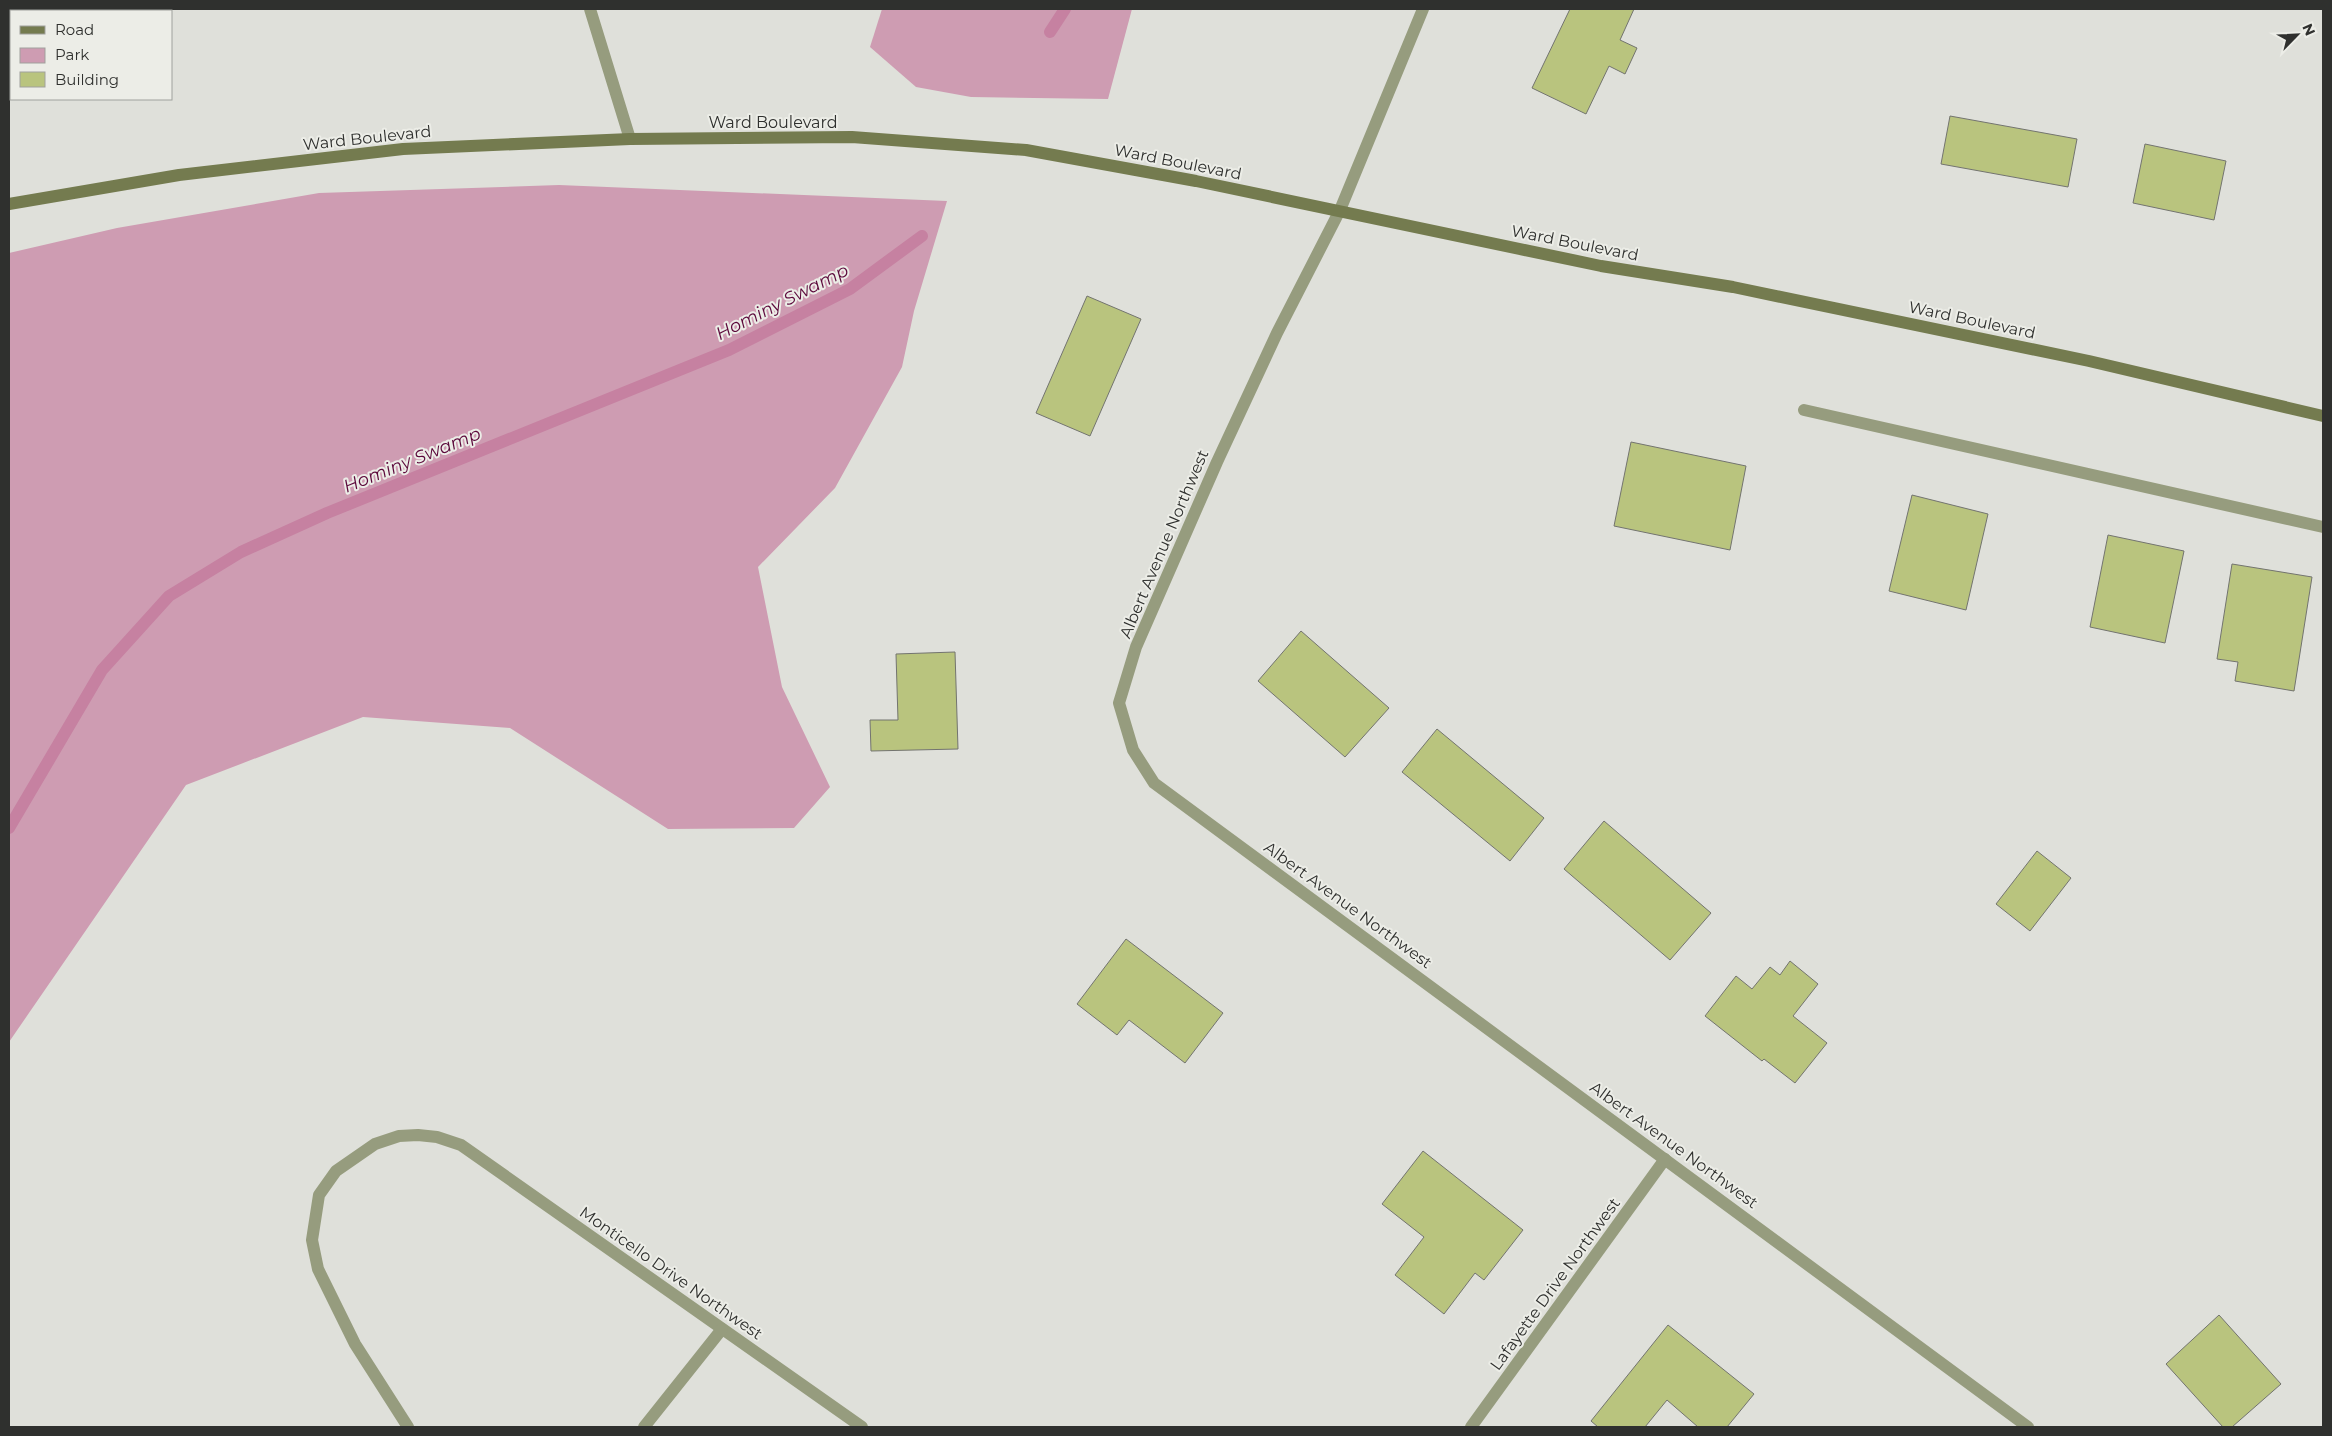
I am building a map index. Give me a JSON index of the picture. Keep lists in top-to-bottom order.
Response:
{
  "streets": {
    "main road": ["Ward Boulevard"],
    "street": ["Albert Avenue Northwest", "Monticello Drive Northwest", "Lafayette Drive Northwest"]
  },
  "crossings": [
    ["Ward Boulevard", "Albert Avenue Northwest"],
    ["Albert Avenue Northwest", "Lafayette Drive Northwest"]
  ],
  "water": ["Hominy Swamp"],
  "legend": ["Road", "Park", "Building"],
  "north": "top right"
}
